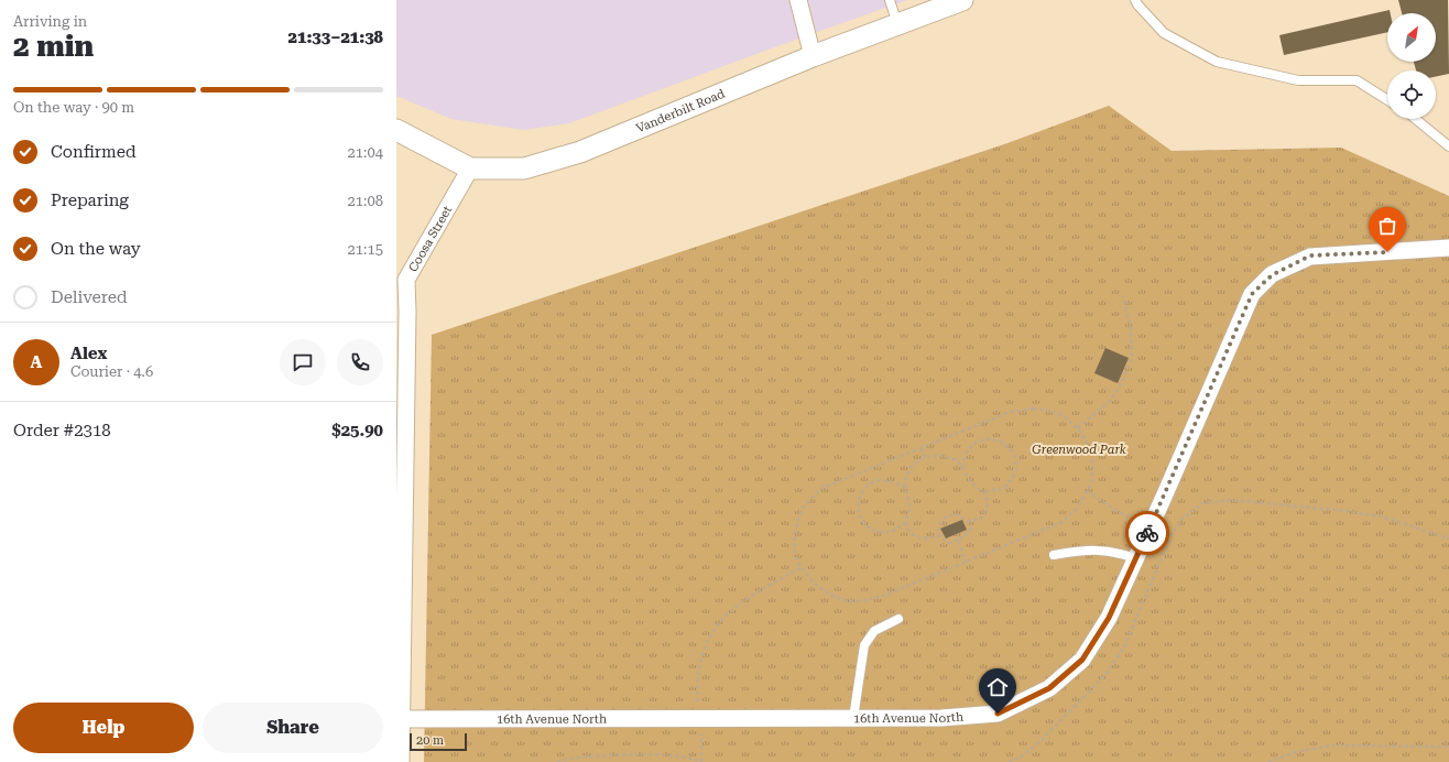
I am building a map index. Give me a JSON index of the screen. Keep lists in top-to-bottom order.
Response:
{
  "streets": {
    "street": ["Vanderbilt Road", "Coosa Street", "16th Avenue North"]
  },
  "crossings": [
    ["Vanderbilt Road", "Coosa Street"],
    ["Coosa Street", "16th Avenue North"]
  ],
  "parks": ["Greenwood Park"],
  "scale_bar": "20 m",
  "north": "top right",
  "page": {
    "heading": ["2 min", "Arriving in", "21:33–21:38"],
    "panel": [
      "Alex",
      "Courier · 4.6",
      "Order #2318",
      "$25.90"
    ],
    "bar": "On the way · 90 m",
    "list": [
      ["Confirmed", "21:04"],
      ["Preparing", "21:08"],
      ["On the way", "21:15"],
      "Delivered"
    ],
    "round": "A",
    "buttons": ["Help", "Share"],
    "scale": "20 m"
  }
}
